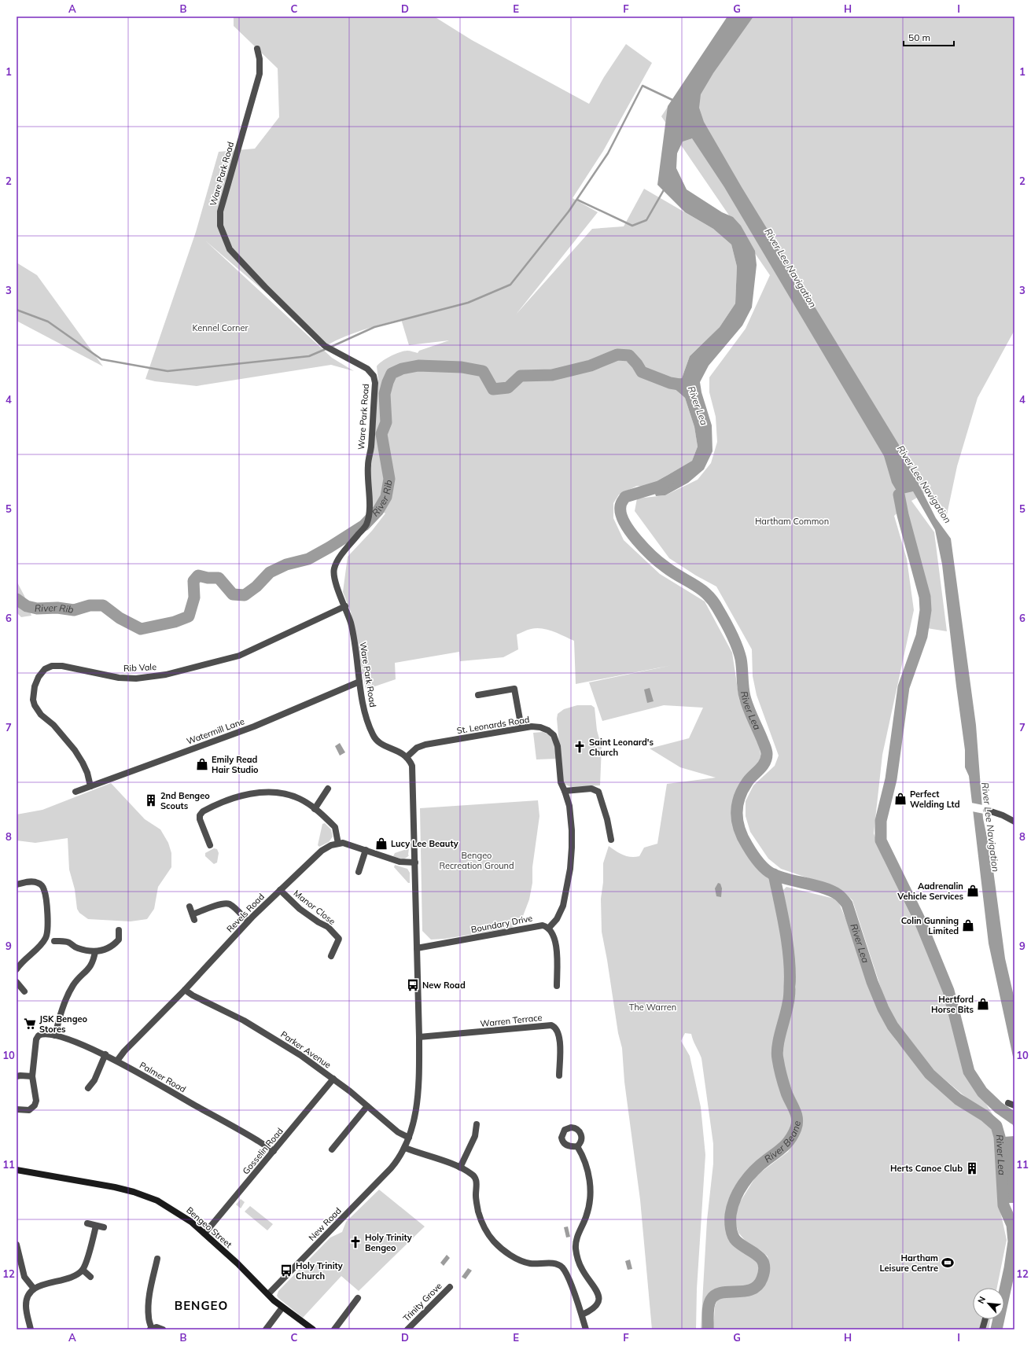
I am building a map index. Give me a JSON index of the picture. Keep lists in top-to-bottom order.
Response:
{
  "streets": {
    "main road": ["Bengeo Street"],
    "street": [
      "Ware Park Road",
      "Rib Vale",
      "St. Leonards Road",
      "Watermill Lane",
      "Manor Close",
      "Revels Road",
      "Boundary Drive",
      "Warren Terrace",
      "Parker Avenue",
      "Palmer Road",
      "Gosselin Road",
      "New Road",
      "Trinity Grove"
    ]
  },
  "crossings": [
    ["Ware Park Road", "Rib Vale"],
    ["Ware Park Road", "St. Leonards Road"],
    ["Ware Park Road", "Watermill Lane"],
    ["Ware Park Road", "New Road"],
    ["Rib Vale", "Watermill Lane"],
    ["St. Leonards Road", "Boundary Drive"],
    ["St. Leonards Road", "New Road"],
    ["Manor Close", "Revels Road"],
    ["Revels Road", "Parker Avenue"],
    ["Revels Road", "Palmer Road"],
    ["Boundary Drive", "New Road"],
    ["Warren Terrace", "New Road"],
    ["Parker Avenue", "Gosselin Road"],
    ["Parker Avenue", "New Road"],
    ["Palmer Road", "Gosselin Road"],
    ["Gosselin Road", "Bengeo Street"],
    ["New Road", "Bengeo Street"]
  ],
  "districts": ["BENGEO"],
  "water": [
    "River Lee Navigation",
    "River Lea",
    "River Rib",
    "River Beane"
  ],
  "parks": [
    "Kennel Corner",
    "Hartham Common",
    "Bengeo Recreation Ground",
    "The Warren"
  ],
  "places": {
    "church": ["Saint Leonard's Church", "Holy Trinity Bengeo"],
    "shop": [
      "Emily Read Hair Studio",
      "Perfect Welding Ltd",
      "Lucy Lee Beauty",
      "Aadrenalin Vehicle Services",
      "Colin Gunning Limited",
      "Hertford Horse Bits"
    ],
    "building": ["2nd Bengeo Scouts", "Herts Canoe Club"],
    "bus stop": ["New Road", "Holy Trinity Church"],
    "supermarket": ["JSK Bengeo Stores"],
    "sports": ["Hartham Leisure Centre"]
  },
  "scale_bar": "50 m",
  "north": "top left",
  "grid": {
    "columns": [
      "A",
      "B",
      "C",
      "D",
      "E",
      "F",
      "G",
      "H",
      "I"
    ],
    "rows": [
      "1",
      "2",
      "3",
      "4",
      "5",
      "6",
      "7",
      "8",
      "9",
      "10",
      "11",
      "12"
    ]
  }
}
